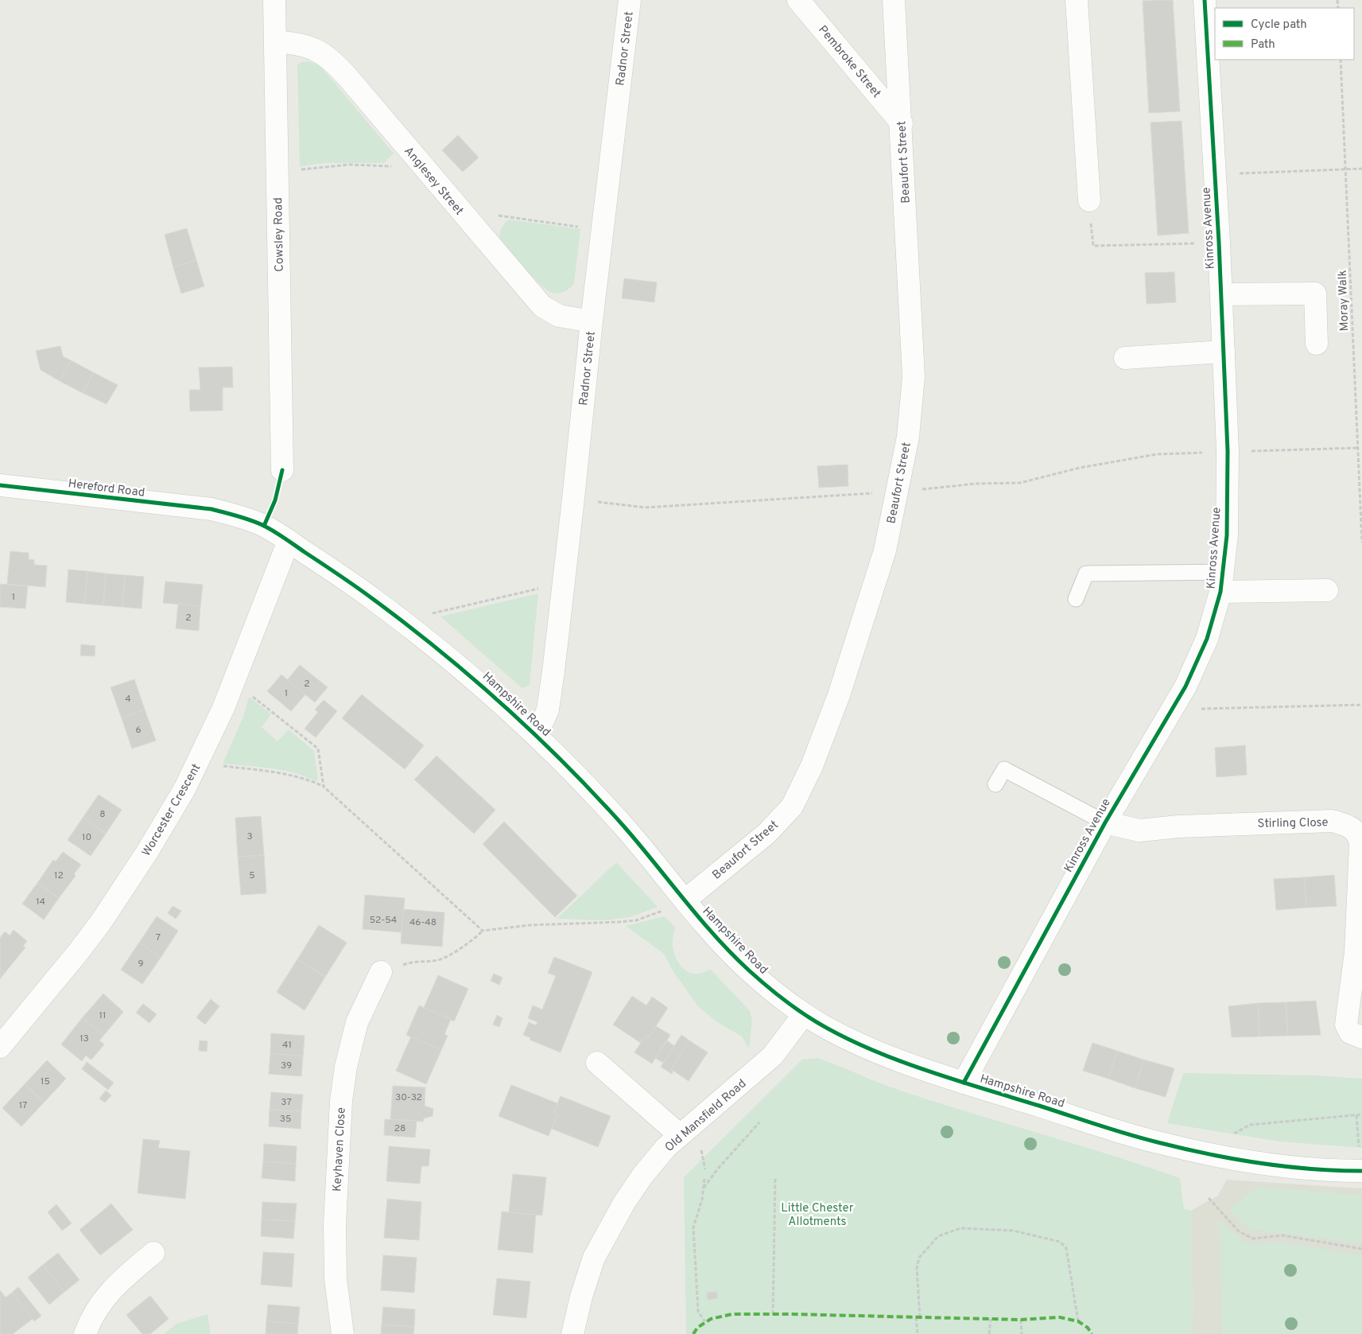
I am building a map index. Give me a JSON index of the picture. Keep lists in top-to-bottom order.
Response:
{
  "streets": {
    "street": [
      "Radnor Street",
      "Pembroke Street",
      "Beaufort Street",
      "Anglesey Street",
      "Kinross Avenue",
      "Cowsley Road",
      "Hereford Road",
      "Hampshire Road",
      "Worcester Crescent",
      "Stirling Close",
      "Old Mansfield Road",
      "Keyhaven Close"
    ],
    "path": ["Moray Walk"]
  },
  "crossings": [
    ["Radnor Street", "Anglesey Street"],
    ["Radnor Street", "Hampshire Road"],
    ["Pembroke Street", "Beaufort Street"],
    ["Beaufort Street", "Hampshire Road"],
    ["Anglesey Street", "Cowsley Road"],
    ["Kinross Avenue", "Hampshire Road"],
    ["Kinross Avenue", "Stirling Close"],
    ["Hereford Road", "Hampshire Road"],
    ["Hampshire Road", "Worcester Crescent"],
    ["Hampshire Road", "Old Mansfield Road"]
  ],
  "parks": ["Little Chester Allotments"],
  "house_numbers": [
    "1",
    "2",
    "2",
    "1",
    "4",
    "6",
    "8",
    "3",
    "10",
    "12",
    "5",
    "14",
    "52-54",
    "46-48",
    "7",
    "9",
    "11",
    "13",
    "41",
    "39",
    "15",
    "30-32",
    "37",
    "17",
    "35",
    "28"
  ],
  "legend": ["Cycle path", "Path"]
}
